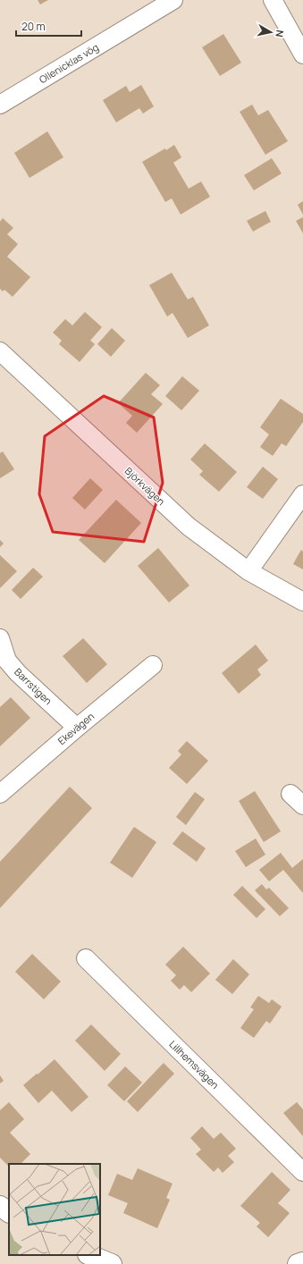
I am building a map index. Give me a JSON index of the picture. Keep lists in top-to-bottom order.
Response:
{
  "streets": {
    "street": [
      "Ollenicklas vög",
      "Björkvägen",
      "Barrstigen",
      "Ekevägen",
      "Lillhemsvägen"
    ]
  },
  "crossings": [
    ["Barrstigen", "Ekevägen"]
  ],
  "scale_bar": "20 m",
  "north": "right"
}
